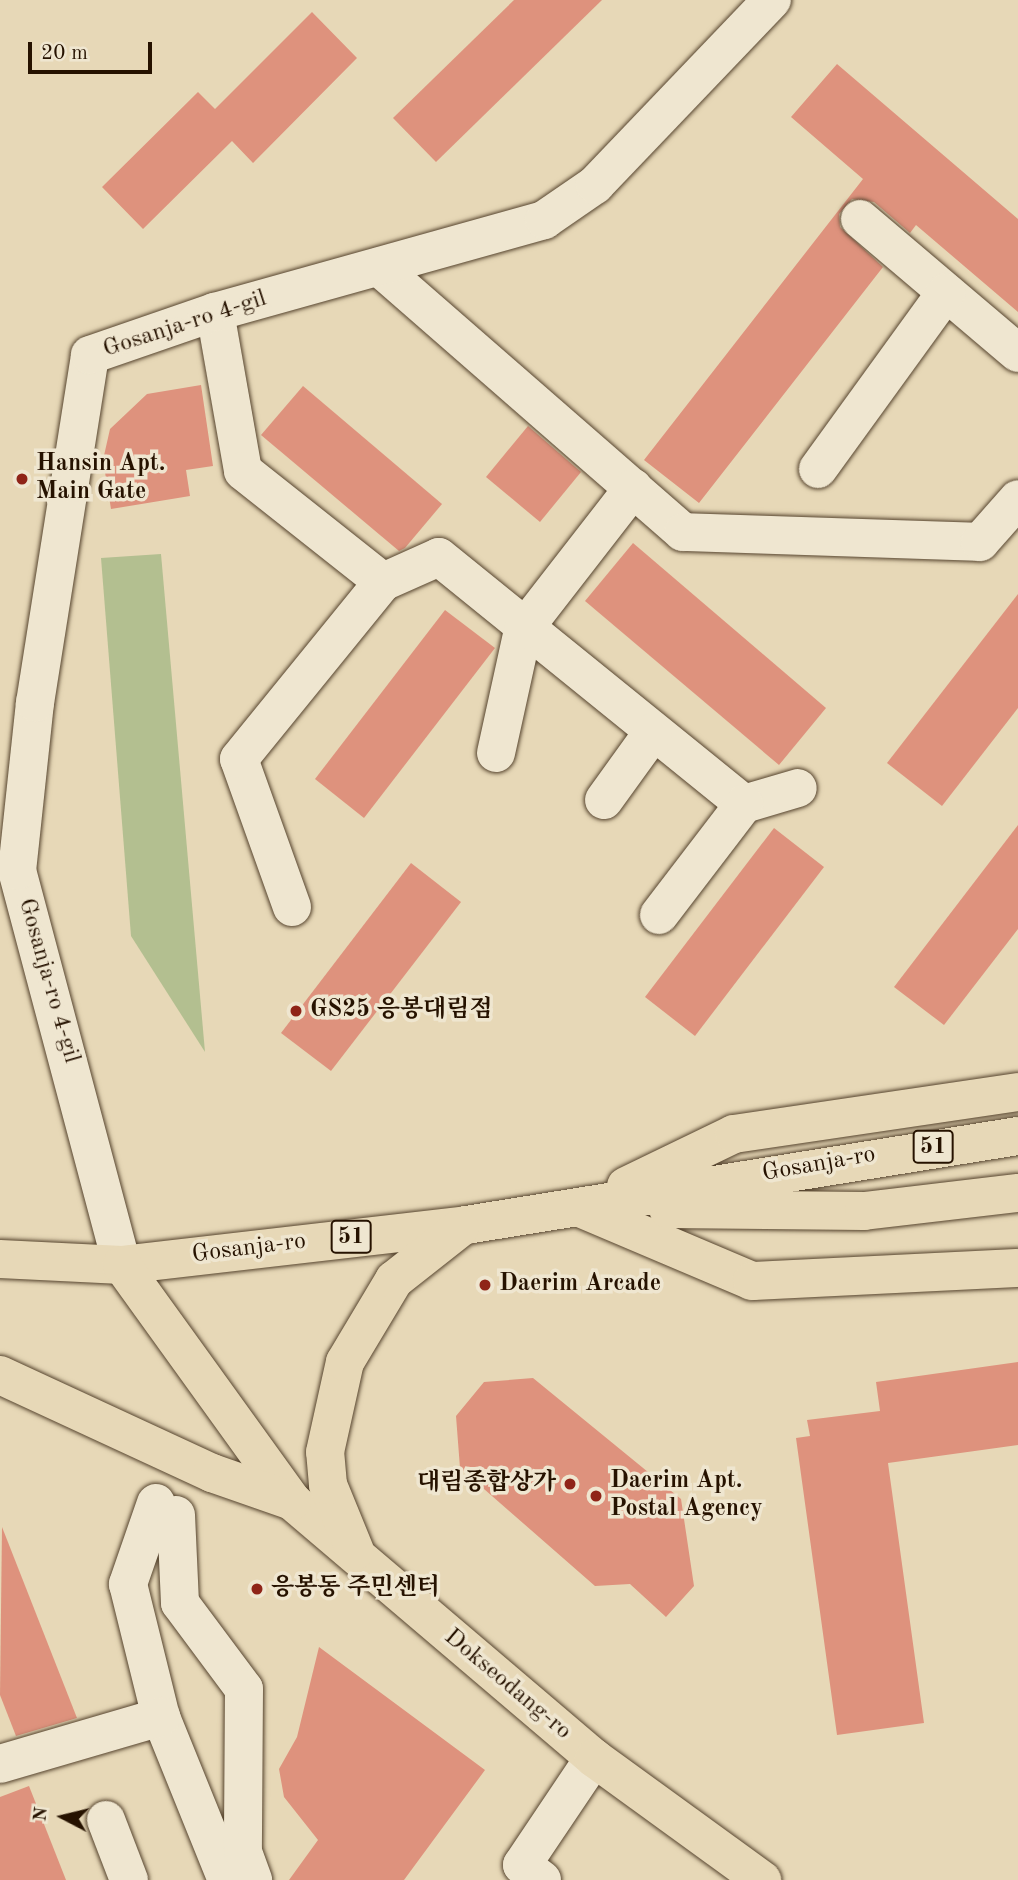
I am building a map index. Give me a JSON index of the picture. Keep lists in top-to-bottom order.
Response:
{
  "streets": {
    "main road": ["51", "Gosanja-ro", "Dokseodang-ro"],
    "street": ["Gosanja-ro 4-gil"]
  },
  "crossings": [
    ["Gosanja-ro 4-gil", "Gosanja-ro"],
    ["Gosanja-ro 4-gil", "Dokseodang-ro"],
    ["Gosanja-ro", "Dokseodang-ro"]
  ],
  "places": [
    "Hansin Apt. Main Gate",
    "GS25 응봉대림점",
    "Daerim Arcade",
    "대림종합상가",
    "Daerim Apt. Postal Agency",
    "응봉동 주민센터"
  ],
  "scale_bar": "20 m",
  "north": "left"
}
